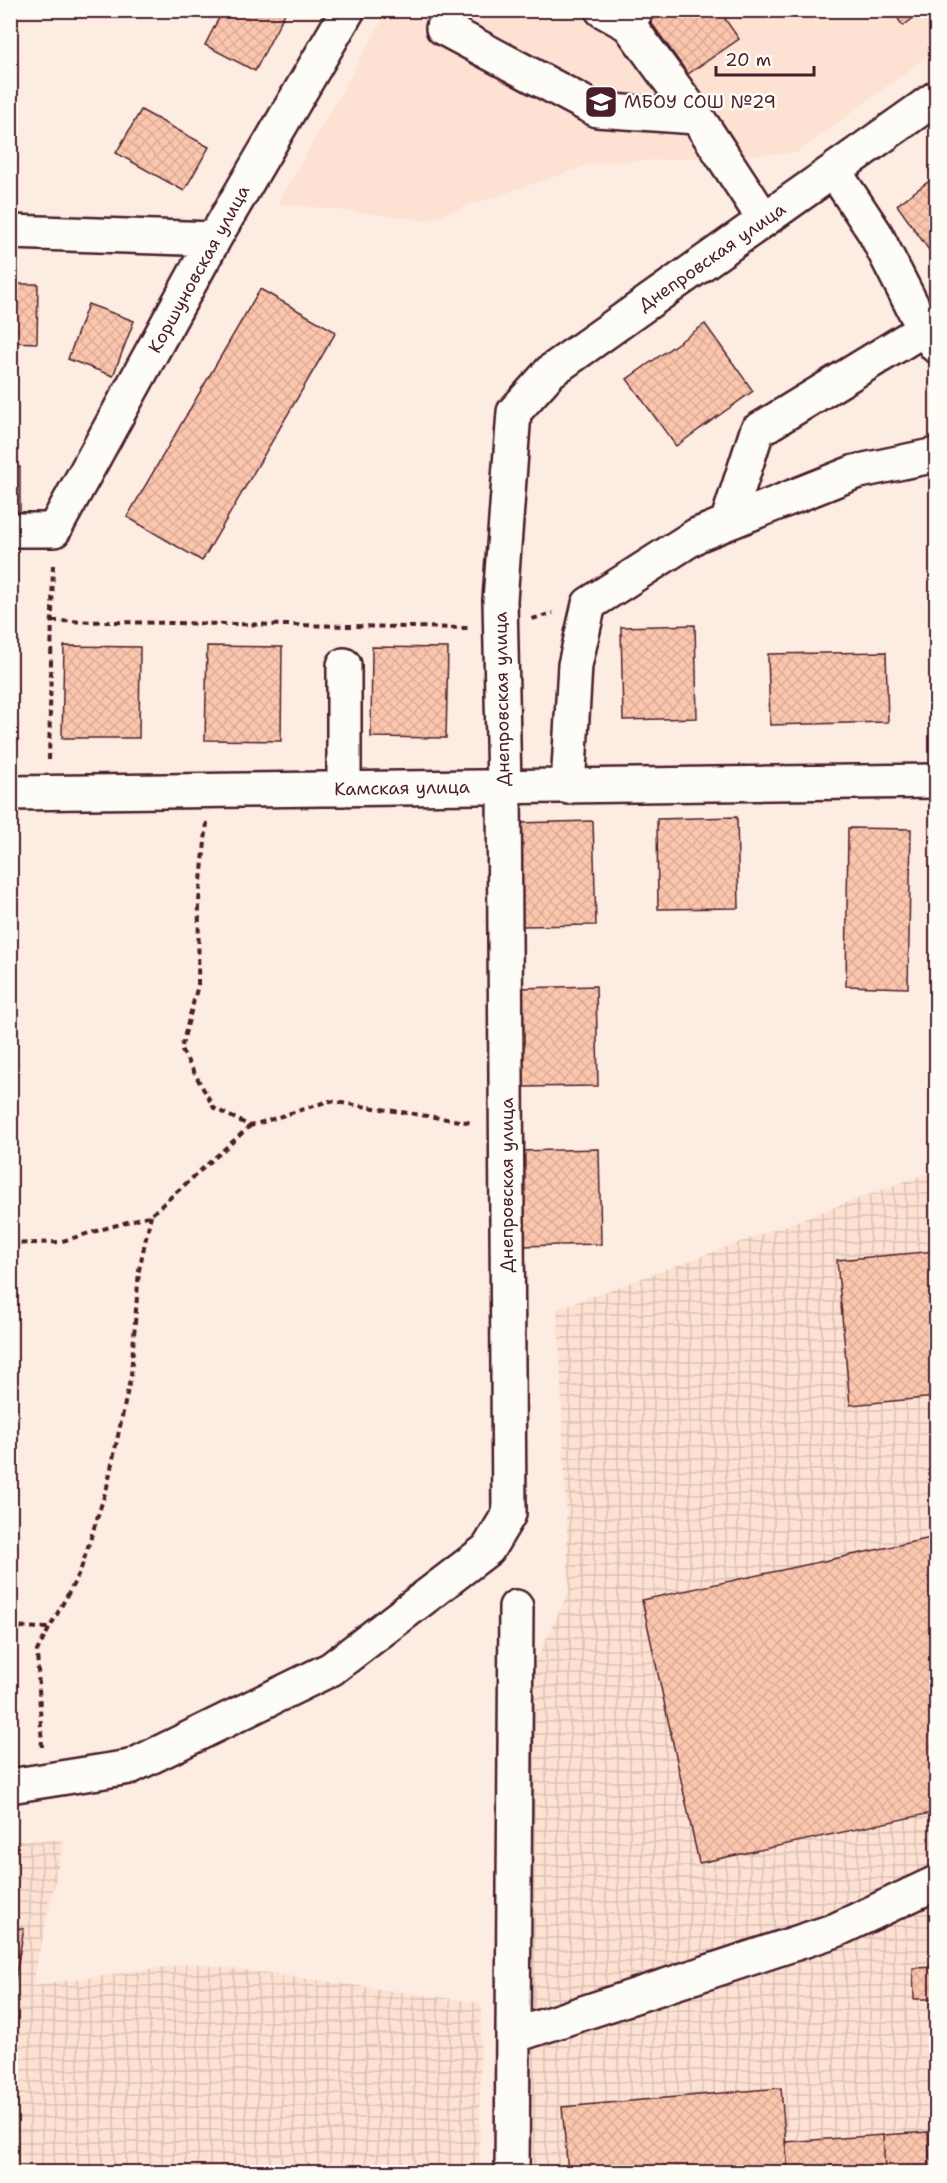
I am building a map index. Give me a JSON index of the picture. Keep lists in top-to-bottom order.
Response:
{
  "streets": {
    "street": ["Днепровская улица", "Коршуновская улица", "Камская улица"]
  },
  "crossings": [
    ["Днепровская улица", "Камская улица"]
  ],
  "places": {
    "school or university": ["МБОУ СОШ №29"]
  },
  "scale_bar": "20 m"
}
